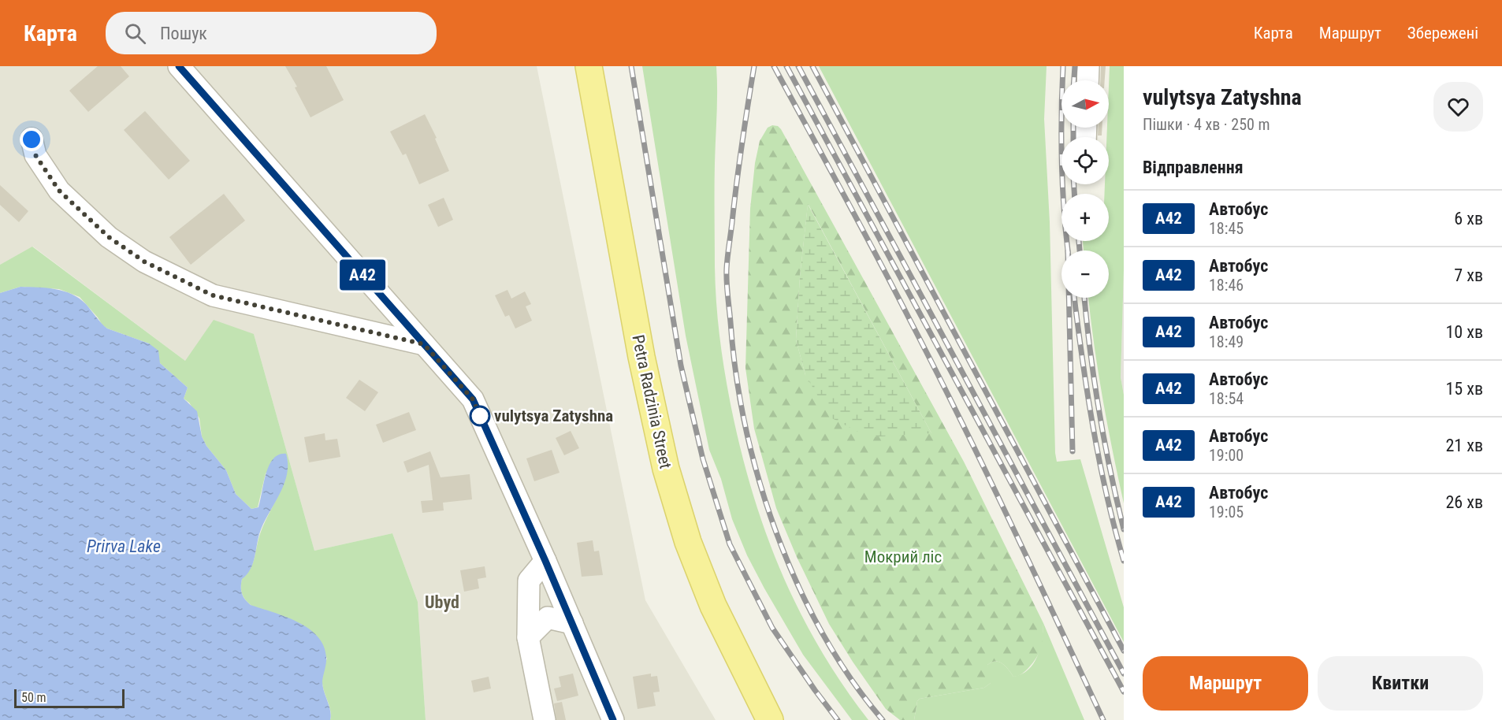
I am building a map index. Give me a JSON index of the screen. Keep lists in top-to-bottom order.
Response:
{
  "streets": {
    "main road": ["Petra Radzinia Street"]
  },
  "districts": ["Ubyd"],
  "water": ["Prirva Lake"],
  "parks": ["Мокрий ліс"],
  "places": ["vulytsya Zatyshna"],
  "lines": ["bus line А42"],
  "scale_bar": "50 m",
  "north": "right",
  "page": {
    "header": "Карта",
    "search": "Пошук",
    "nav": ["Карта", "Маршрут", "Збережені"],
    "on_map": "А42",
    "heading": [
      ["vulytsya Zatyshna", "Пішки · 4 хв · 250 m"],
      "Відправлення"
    ],
    "map_buttons": ["+", "−"],
    "list": [
      {
        "mark": "А42",
        "name": "Автобус",
        "note": "18:45",
        "value": "6 хв"
      },
      {
        "mark": "А42",
        "name": "Автобус",
        "note": "18:46",
        "value": "7 хв"
      },
      {
        "mark": "А42",
        "name": "Автобус",
        "note": "18:49",
        "value": "10 хв"
      },
      {
        "mark": "А42",
        "name": "Автобус",
        "note": "18:54",
        "value": "15 хв"
      },
      {
        "mark": "А42",
        "name": "Автобус",
        "note": "19:00",
        "value": "21 хв"
      },
      {
        "mark": "А42",
        "name": "Автобус",
        "note": "19:05",
        "value": "26 хв"
      }
    ],
    "buttons": ["Маршрут", "Квитки"],
    "scale": "50 m"
  }
}
